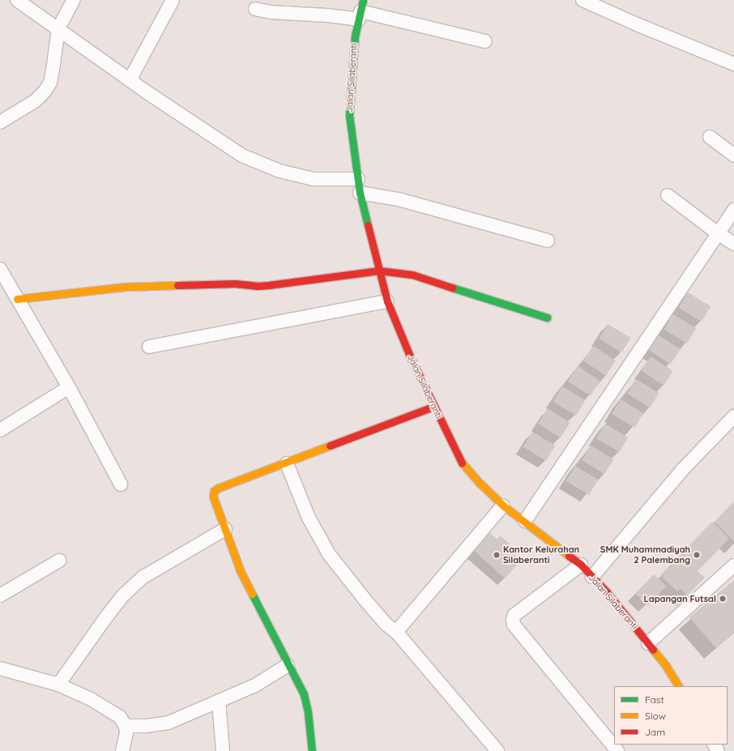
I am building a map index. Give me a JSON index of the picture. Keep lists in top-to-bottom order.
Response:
{
  "streets": {
    "street": ["Jalan Silaberanti"]
  },
  "places": ["Kantor Kelurahan Silaberanti", "SMK Muhammadiyah 2 Palembang", "Lapangan Futsal"],
  "legend": ["Fast", "Slow", "Jam"]
}
